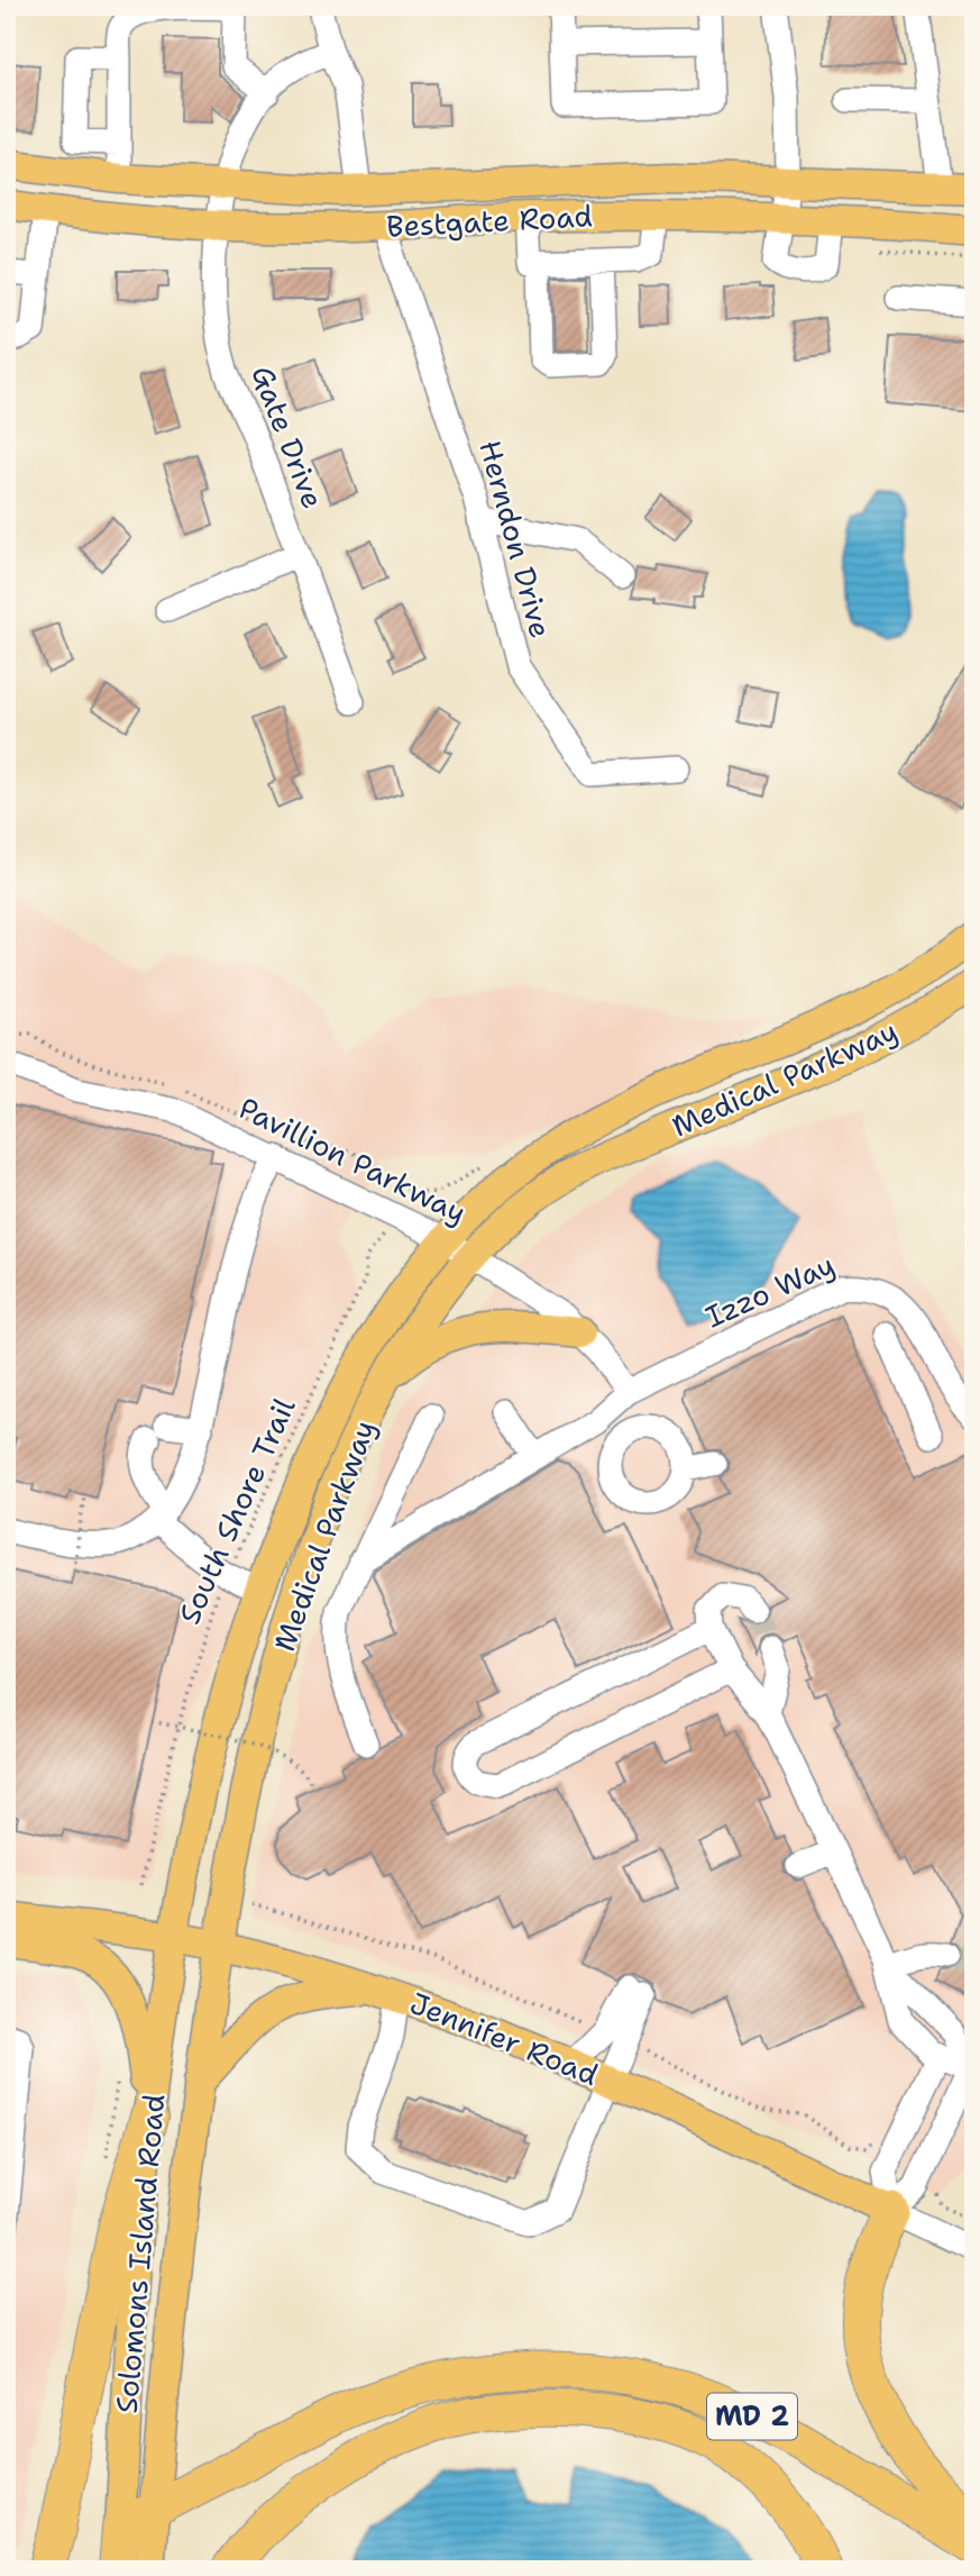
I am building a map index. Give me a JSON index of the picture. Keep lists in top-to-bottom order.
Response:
{
  "streets": {
    "highway": ["Solomons Island Road", "MD 2"],
    "main road": ["Bestgate Road", "Medical Parkway", "Jennifer Road"],
    "street": [
      "Gate Drive",
      "Herndon Drive",
      "Pavillion Parkway",
      "Izzo Way"
    ],
    "path": ["South Shore Trail"]
  },
  "crossings": [
    ["Bestgate Road", "Gate Drive"],
    ["Bestgate Road", "Herndon Drive"],
    ["Medical Parkway", "Pavillion Parkway"],
    ["Medical Parkway", "South Shore Trail"],
    ["Medical Parkway", "Jennifer Road"],
    ["Medical Parkway", "Solomons Island Road"],
    ["Pavillion Parkway", "Izzo Way"],
    ["Pavillion Parkway", "South Shore Trail"],
    ["Jennifer Road", "Solomons Island Road"],
    ["Solomons Island Road", "MD 2"]
  ]
}
